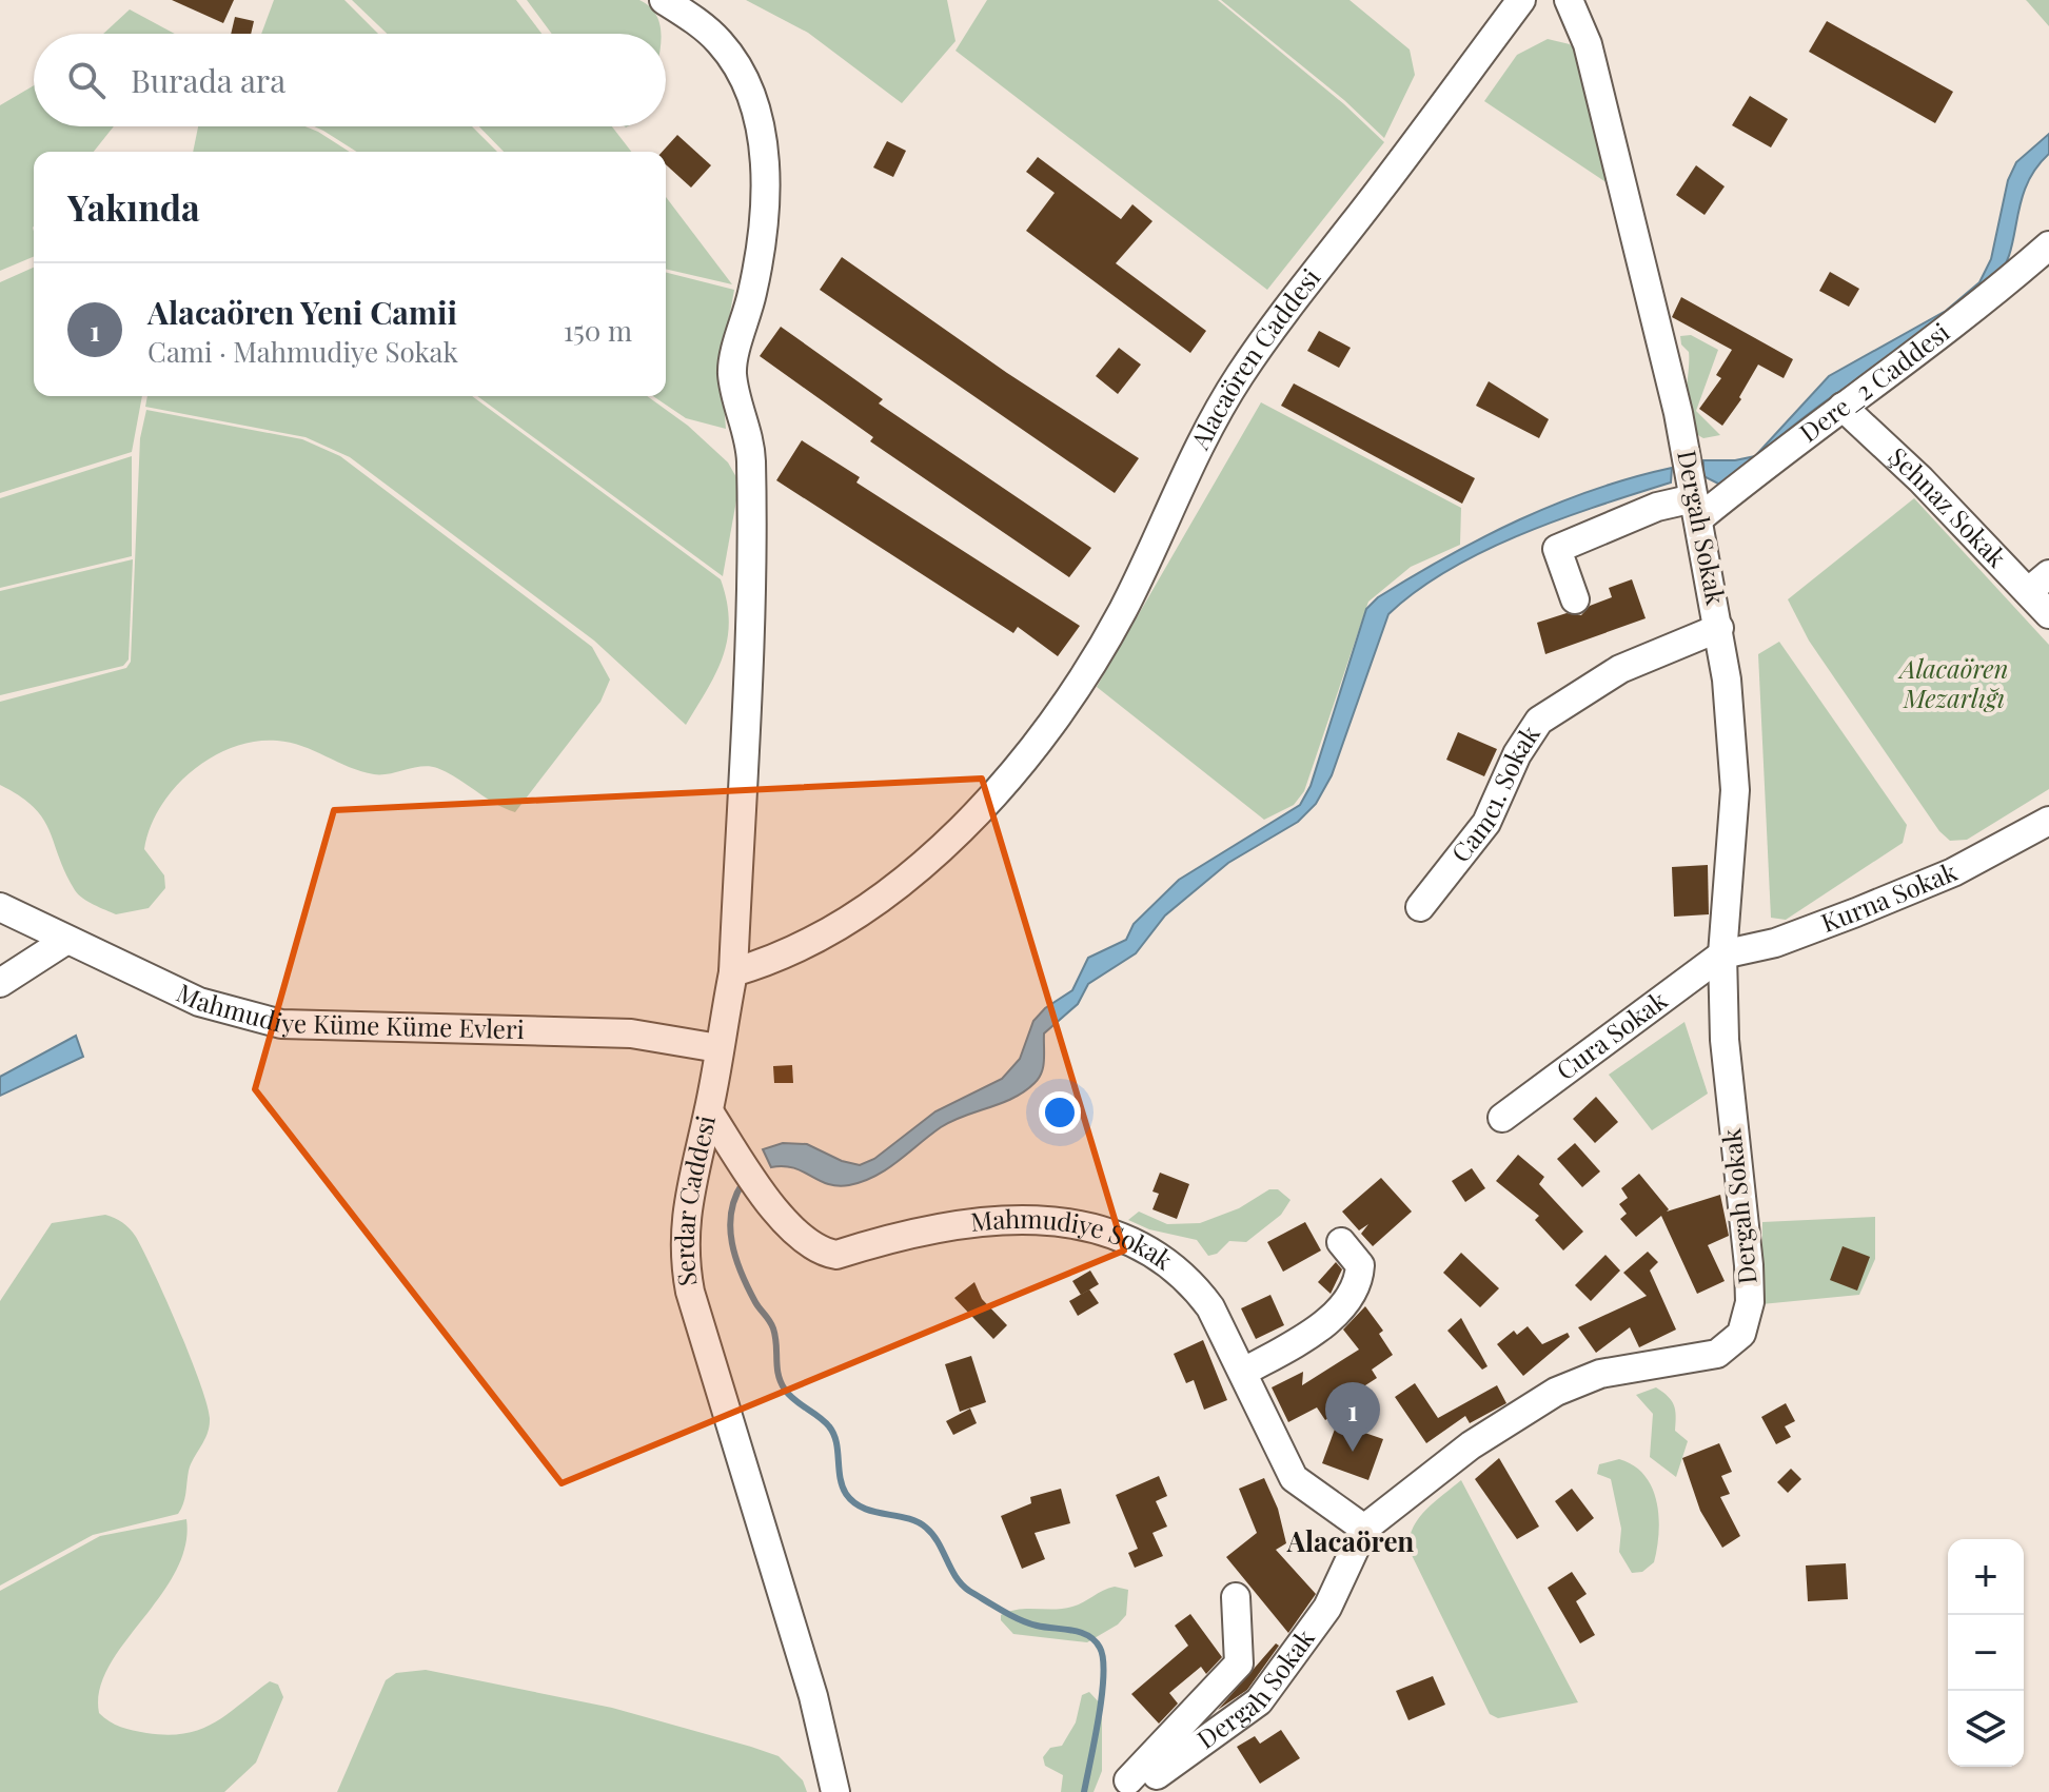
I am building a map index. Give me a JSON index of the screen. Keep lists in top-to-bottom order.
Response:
{
  "streets": {
    "street": [
      "Alacaören Caddesi",
      "Dere_2 Caddesi",
      "Şehnaz Sokak",
      "Dergah Sokak",
      "Camcı. Sokak",
      "Kurna Sokak",
      "Mahmudiye Küme Küme Evleri",
      "Cura Sokak",
      "Serdar Caddesi",
      "Mahmudiye Sokak"
    ]
  },
  "crossings": [
    ["Alacaören Caddesi", "Serdar Caddesi"],
    ["Dere_2 Caddesi", "Şehnaz Sokak"],
    ["Dere_2 Caddesi", "Dergah Sokak"],
    ["Dergah Sokak", "Camcı. Sokak"],
    ["Dergah Sokak", "Kurna Sokak"],
    ["Dergah Sokak", "Cura Sokak"],
    ["Dergah Sokak", "Mahmudiye Sokak"],
    ["Kurna Sokak", "Cura Sokak"],
    ["Mahmudiye Küme Küme Evleri", "Serdar Caddesi"],
    ["Serdar Caddesi", "Mahmudiye Sokak"]
  ],
  "districts": ["Alacaören"],
  "parks": ["Alacaören Mezarlığı"],
  "page": {
    "search": "Burada ara",
    "heading": "Yakında",
    "list": [
      {
        "mark": "1",
        "name": "Alacaören Yeni Camii",
        "note": "Cami · Mahmudiye Sokak",
        "value": "150 m"
      }
    ],
    "pins": "1",
    "map_buttons": ["+", "−"]
  }
}
